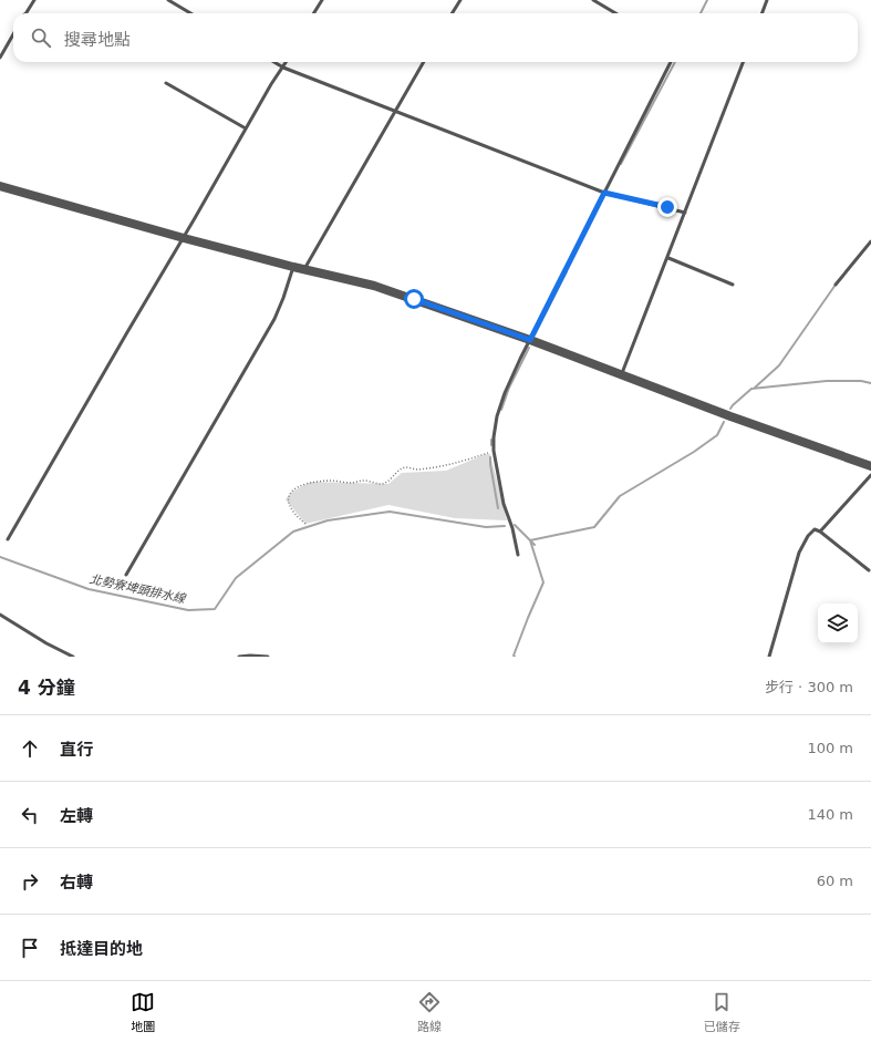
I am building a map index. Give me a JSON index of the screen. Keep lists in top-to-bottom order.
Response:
{
  "water": ["北勢寮埤頭排水線"],
  "page": {
    "search": "搜尋地點",
    "heading": ["4 分鐘", "步行 · 300 m"],
    "list": [
      ["直行", "100 m"],
      ["左轉", "140 m"],
      ["右轉", "60 m"],
      "抵達目的地"
    ],
    "nav": ["地圖", "路線", "已儲存"]
  }
}
